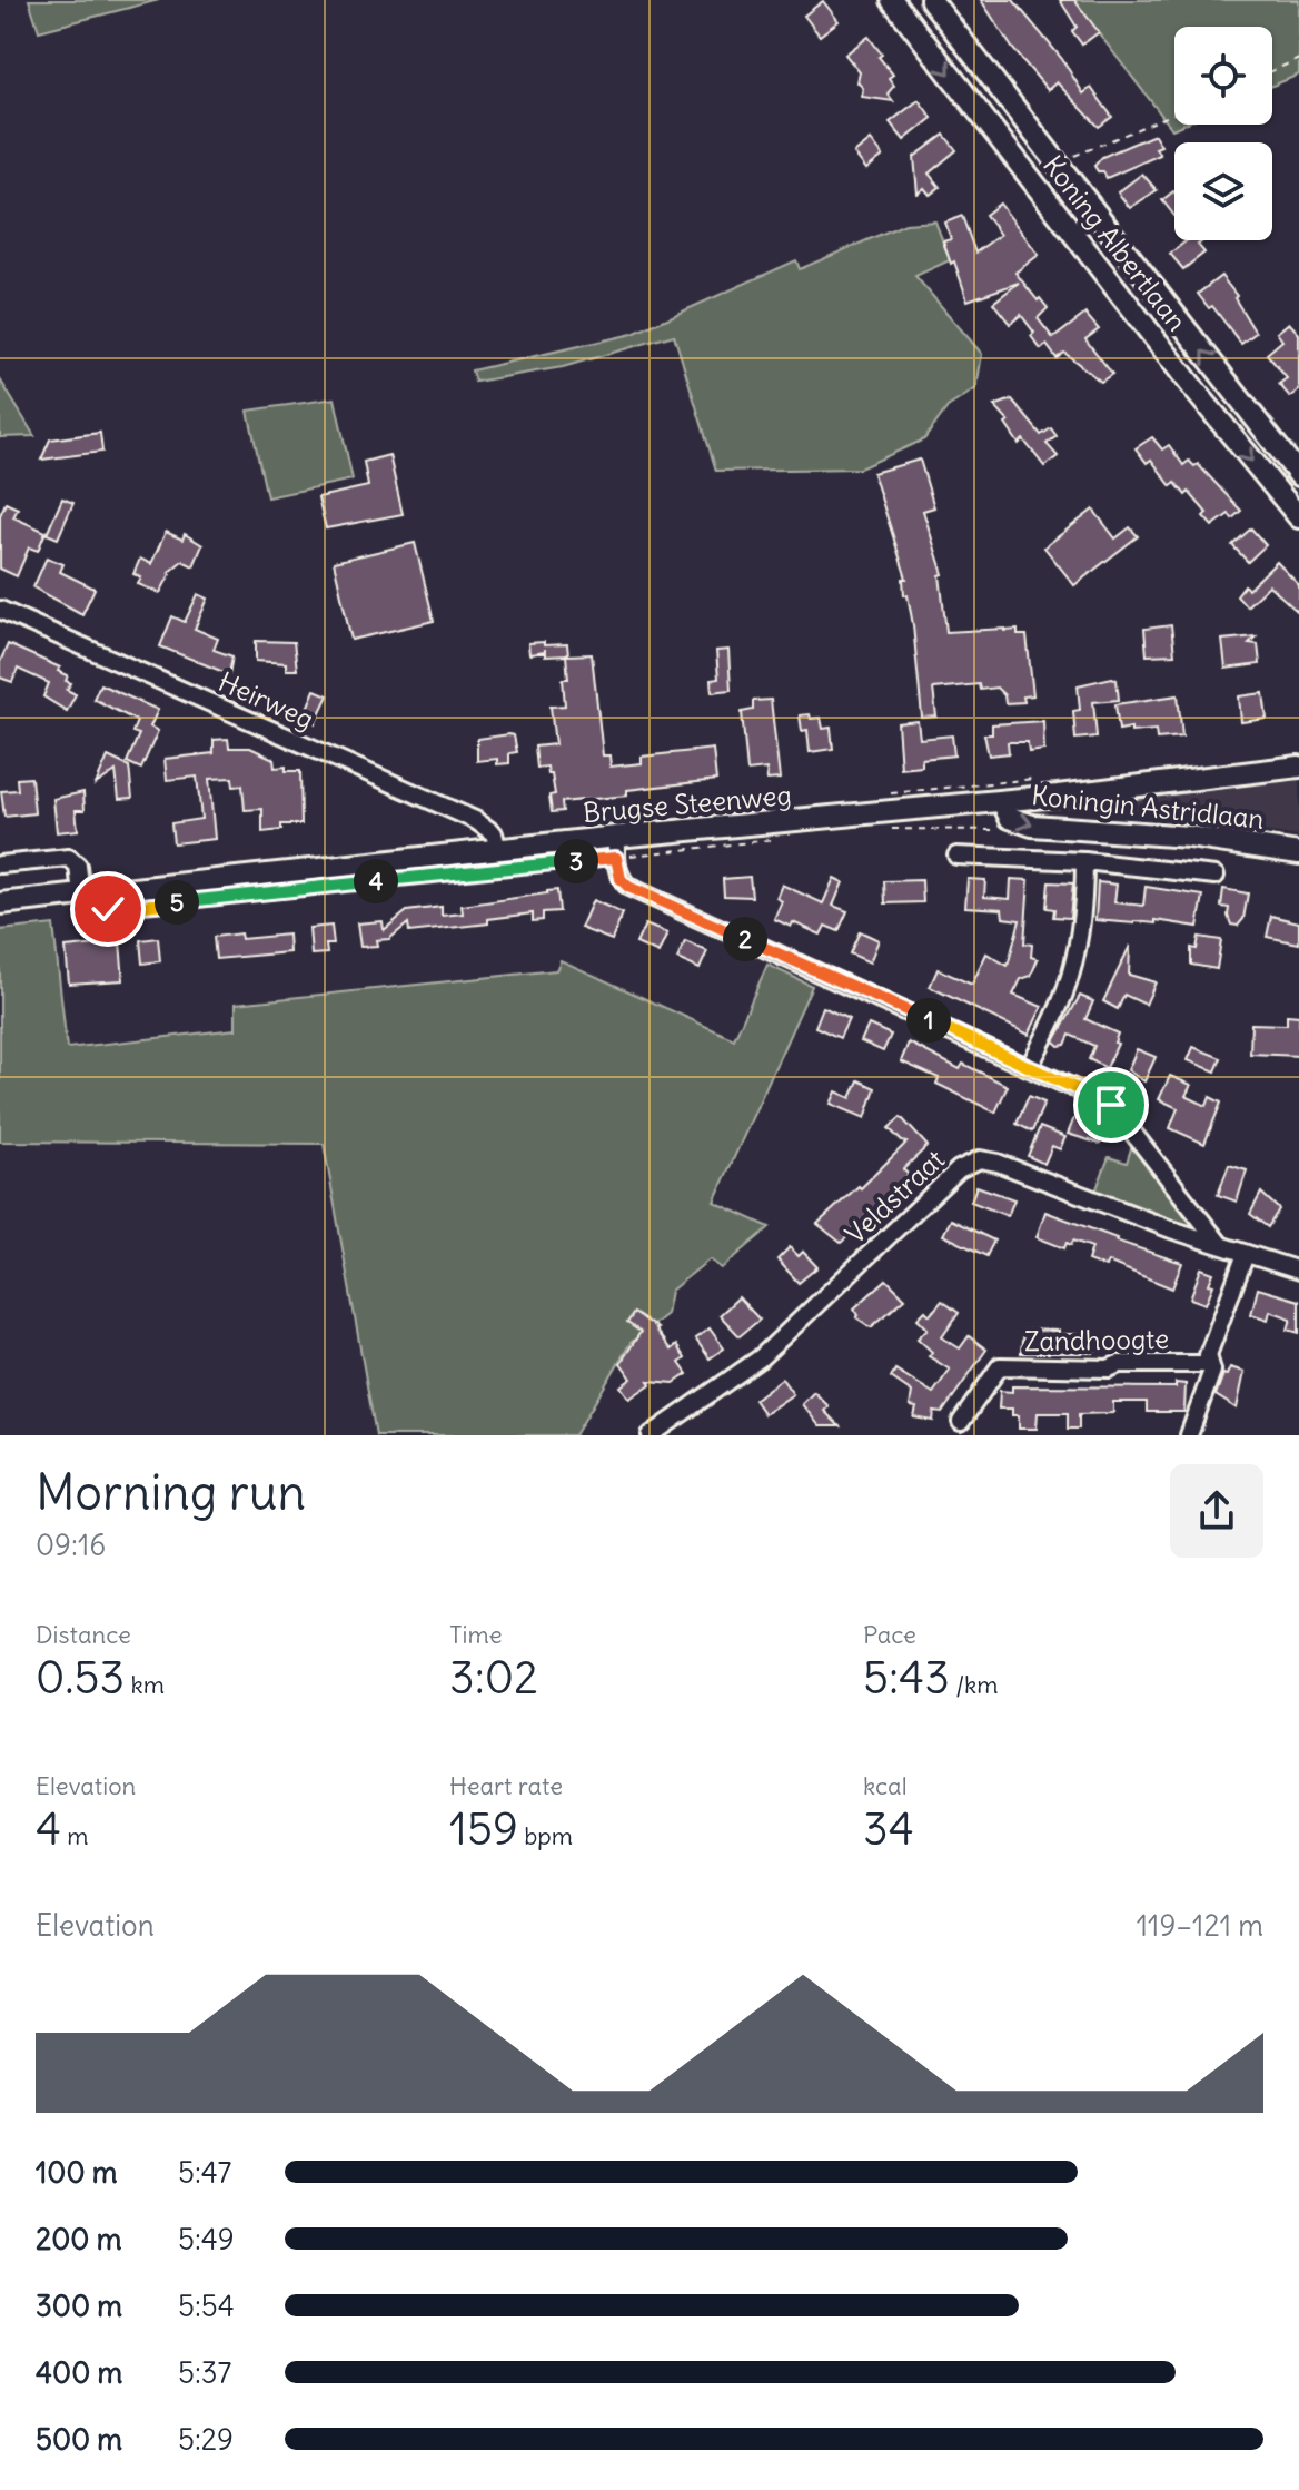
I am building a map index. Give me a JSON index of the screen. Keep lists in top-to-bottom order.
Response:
{
  "streets": {
    "main road": ["Koning Albertlaan", "Brugse Steenweg", "Koningin Astridlaan"],
    "street": ["Heirweg", "Veldstraat", "Zandhoogte"]
  },
  "crossings": [
    ["Heirweg", "Brugse Steenweg"],
    ["Brugse Steenweg", "Koningin Astridlaan"],
    ["Veldstraat", "Zandhoogte"]
  ],
  "one_way": ["Koningin Astridlaan"],
  "page": {
    "pins": [
      "3",
      "4",
      "5",
      "2",
      "1"
    ],
    "heading": ["Morning run", "09:16"],
    "stats": [
      ["Distance", "0.53 km"],
      ["Time", "3:02"],
      ["Pace", "5:43 /km"],
      ["Elevation", "4 m"],
      ["Heart rate", "159 bpm"],
      ["kcal", "34"]
    ],
    "chart": ["Elevation", "119–121 m"],
    "list": [
      {
        "name": "100 m",
        "note": "5:47"
      },
      {
        "name": "200 m",
        "note": "5:49"
      },
      {
        "name": "300 m",
        "note": "5:54"
      },
      {
        "name": "400 m",
        "note": "5:37"
      },
      {
        "name": "500 m",
        "note": "5:29"
      }
    ]
  }
}
